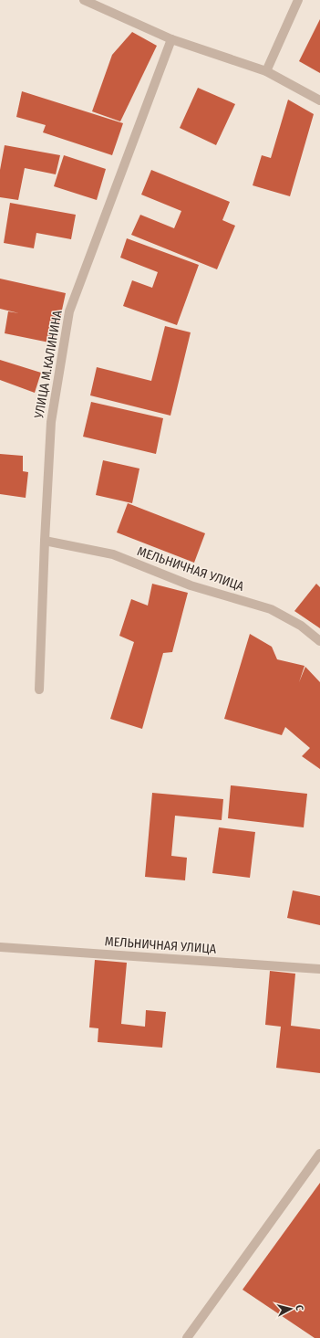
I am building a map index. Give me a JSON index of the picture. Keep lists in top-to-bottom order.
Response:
{
  "streets": {
    "street": ["УЛИЦА М.КАЛИНИНА", "МЕЛЬНИЧНАЯ УЛИЦА"]
  },
  "crossings": [
    ["УЛИЦА М.КАЛИНИНА", "МЕЛЬНИЧНАЯ УЛИЦА"]
  ],
  "north": "right"
}
